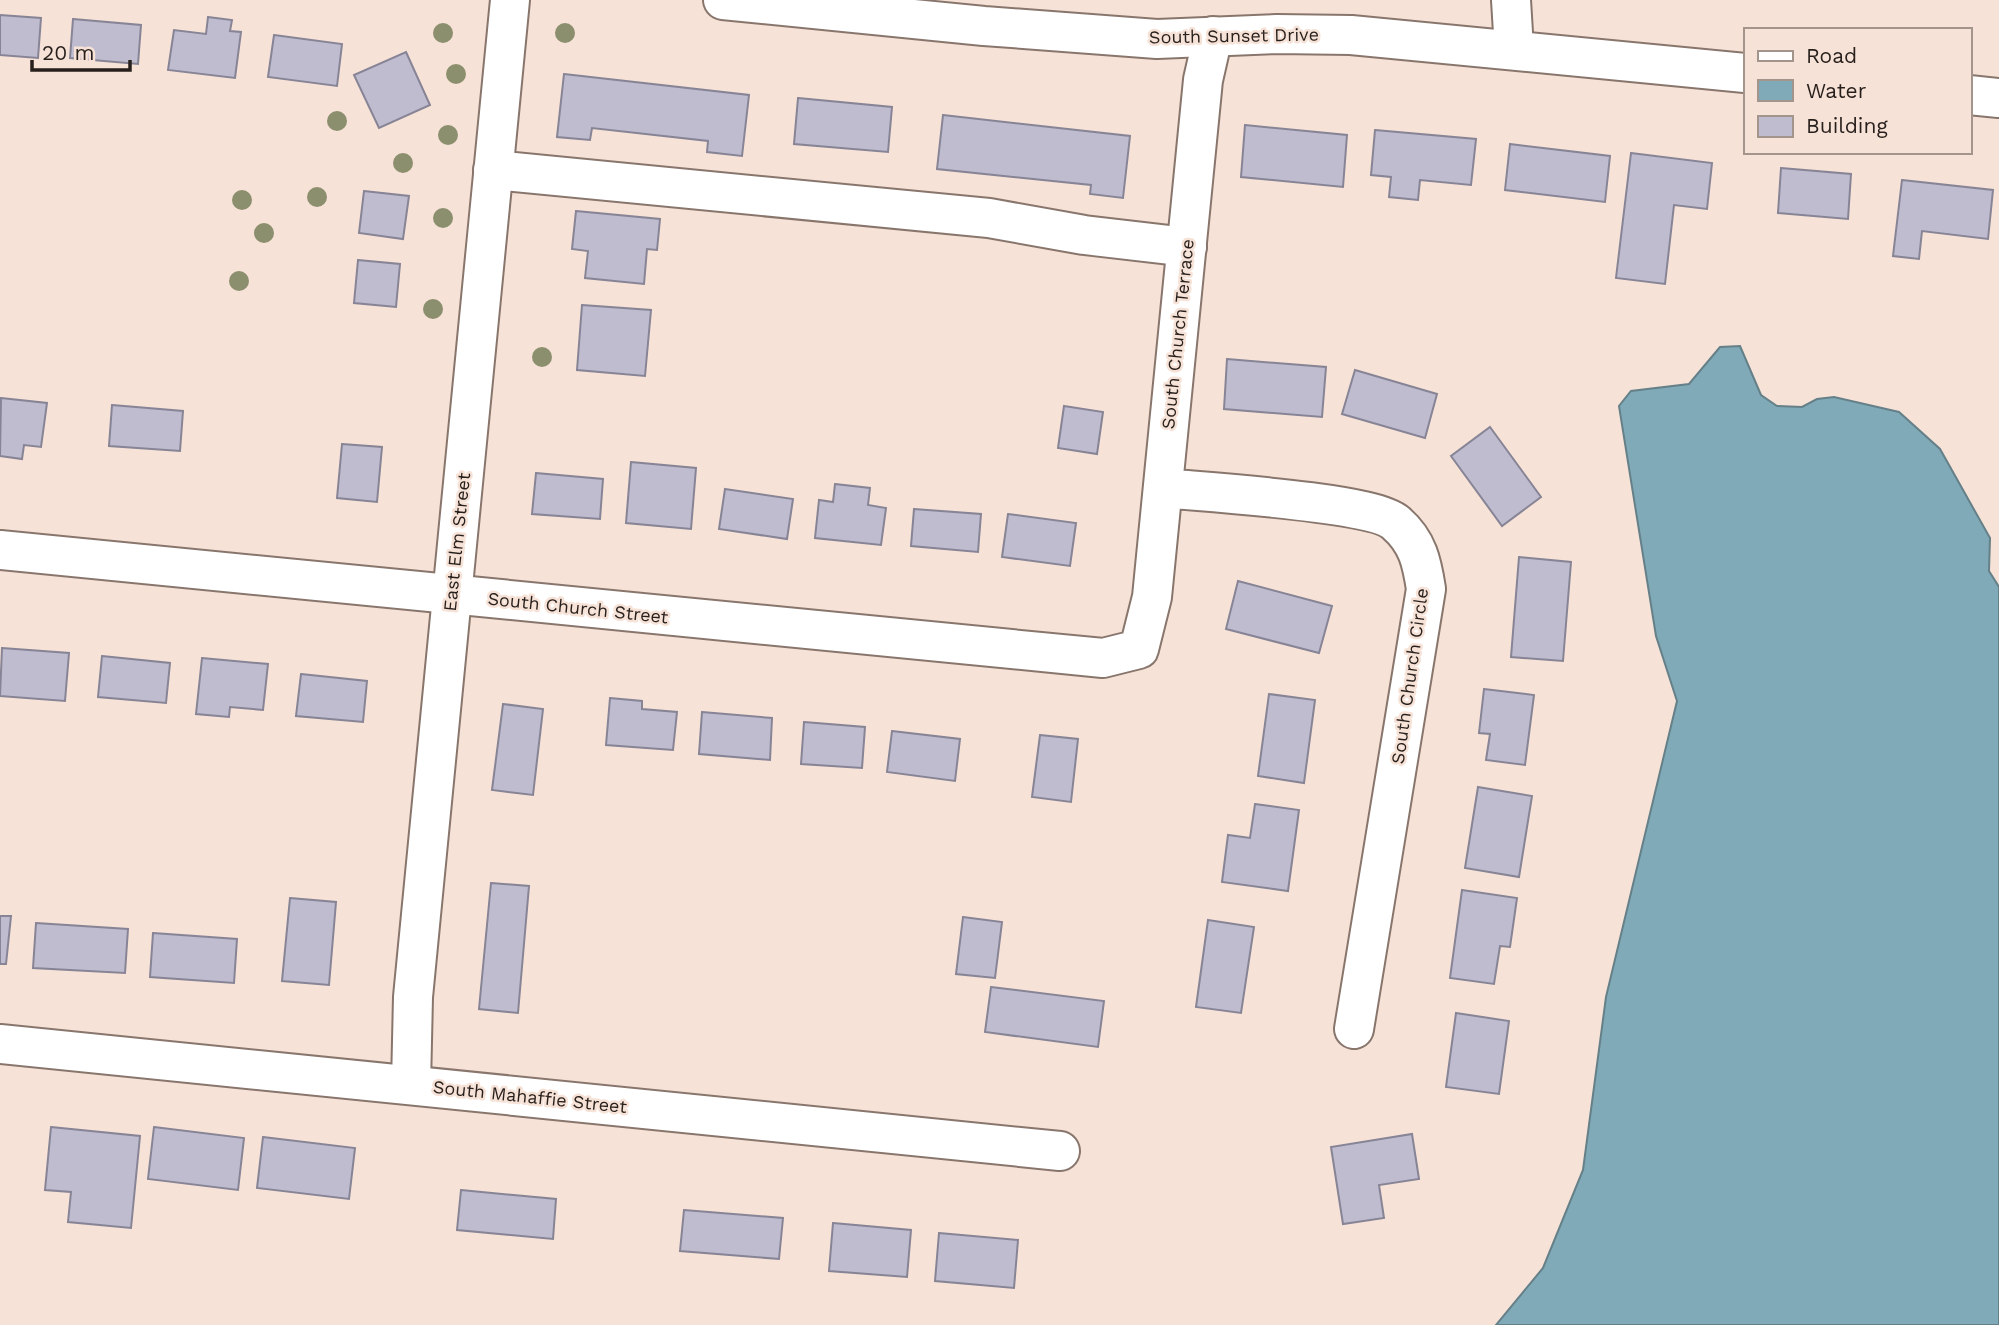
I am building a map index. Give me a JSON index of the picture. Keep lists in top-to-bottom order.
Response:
{
  "streets": {
    "street": [
      "South Sunset Drive",
      "South Church Terrace",
      "East Elm Street",
      "South Church Street",
      "South Church Circle",
      "South Mahaffie Street"
    ]
  },
  "crossings": [
    ["South Sunset Drive", "South Church Terrace"],
    ["South Church Terrace", "South Church Street"],
    ["South Church Terrace", "South Church Circle"],
    ["East Elm Street", "South Church Street"],
    ["East Elm Street", "South Mahaffie Street"]
  ],
  "legend": ["Road", "Water", "Building"],
  "scale_bar": "20 m"
}
